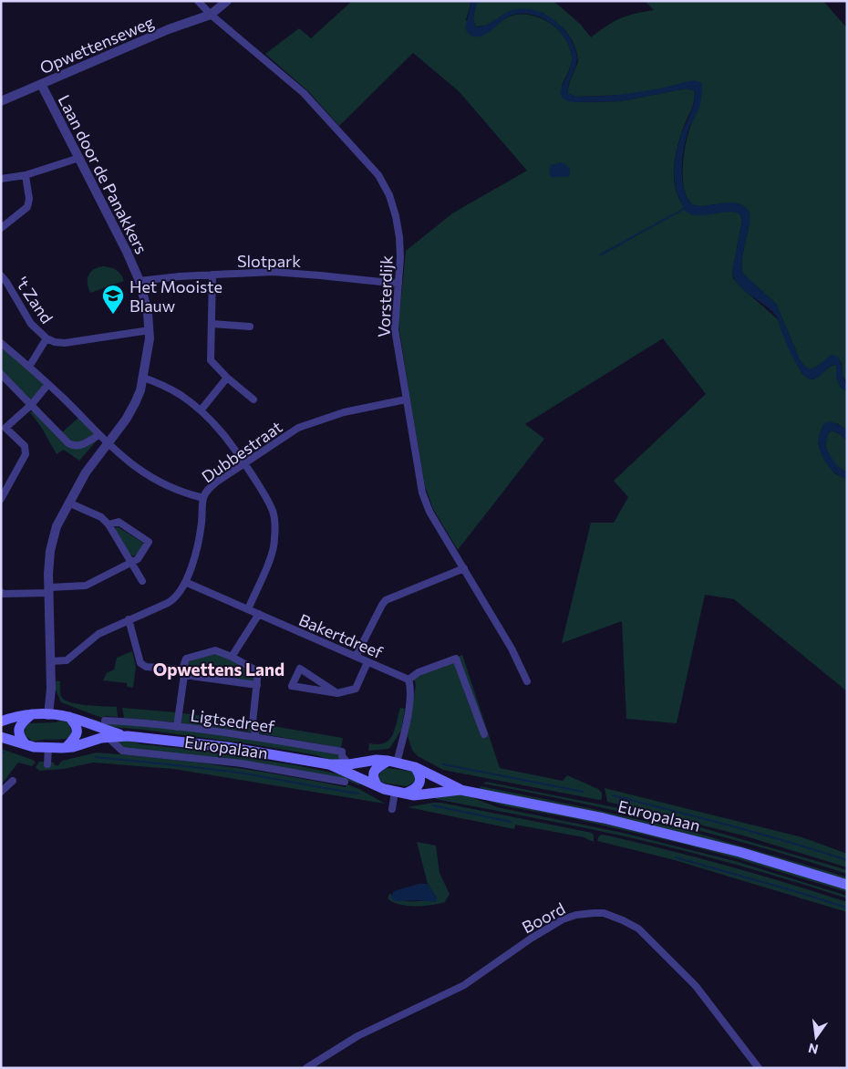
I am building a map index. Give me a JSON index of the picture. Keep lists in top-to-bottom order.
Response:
{
  "streets": {
    "main road": ["Europalaan"],
    "street": [
      "Opwettenseweg",
      "Laan door de Panakkers",
      "Slotpark",
      "Vorsterdijk",
      "'t Zand",
      "Dubbestraat",
      "Bakertdreef",
      "Ligtsedreef",
      "Boord"
    ]
  },
  "crossings": [
    ["Opwettenseweg", "Laan door de Panakkers"],
    ["Opwettenseweg", "Vorsterdijk"],
    ["Laan door de Panakkers", "Slotpark"],
    ["Laan door de Panakkers", "Dubbestraat"],
    ["Laan door de Panakkers", "Europalaan"],
    ["Slotpark", "Vorsterdijk"],
    ["Vorsterdijk", "Dubbestraat"],
    ["Dubbestraat", "Bakertdreef"],
    ["Ligtsedreef", "Europalaan"]
  ],
  "districts": ["Opwettens Land"],
  "places": {
    "school or university": ["Het Mooiste Blauw"]
  },
  "north": "bottom"
}
